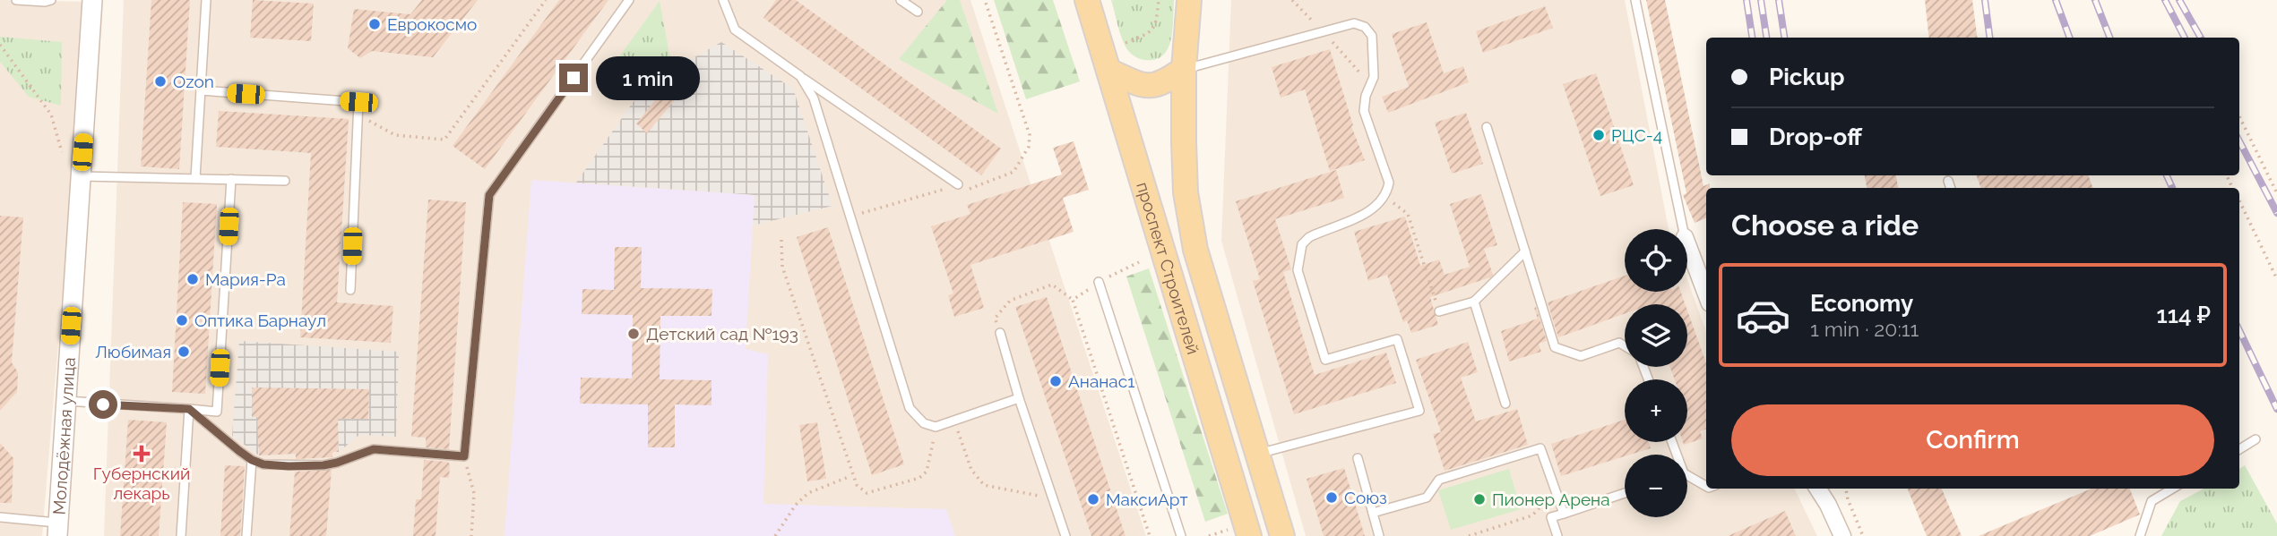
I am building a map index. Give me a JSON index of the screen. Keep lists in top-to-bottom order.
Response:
{
  "streets": {
    "main road": ["проспект Строителей"],
    "street": ["Молодёжная улица"]
  },
  "places": {
    "other": [
      "Еврокосмо",
      "Ozon",
      "РЦС-4",
      "Мария-Ра",
      "Оптика Барнаул",
      "Детский сад №193",
      "Любимая",
      "Ананас1",
      "Союз",
      "МаксиАрт",
      "Пионер Арена"
    ],
    "health": ["Губернский лекарь"]
  },
  "page": {
    "banner": ["Pickup", "Drop-off"],
    "bubble": "1 min",
    "heading": "Choose a ride",
    "map_buttons": ["+", "−"],
    "list": [
      {
        "name": "Economy",
        "note": "1 min · 20:11",
        "value": "114 ₽"
      }
    ],
    "buttons": "Confirm"
  }
}
